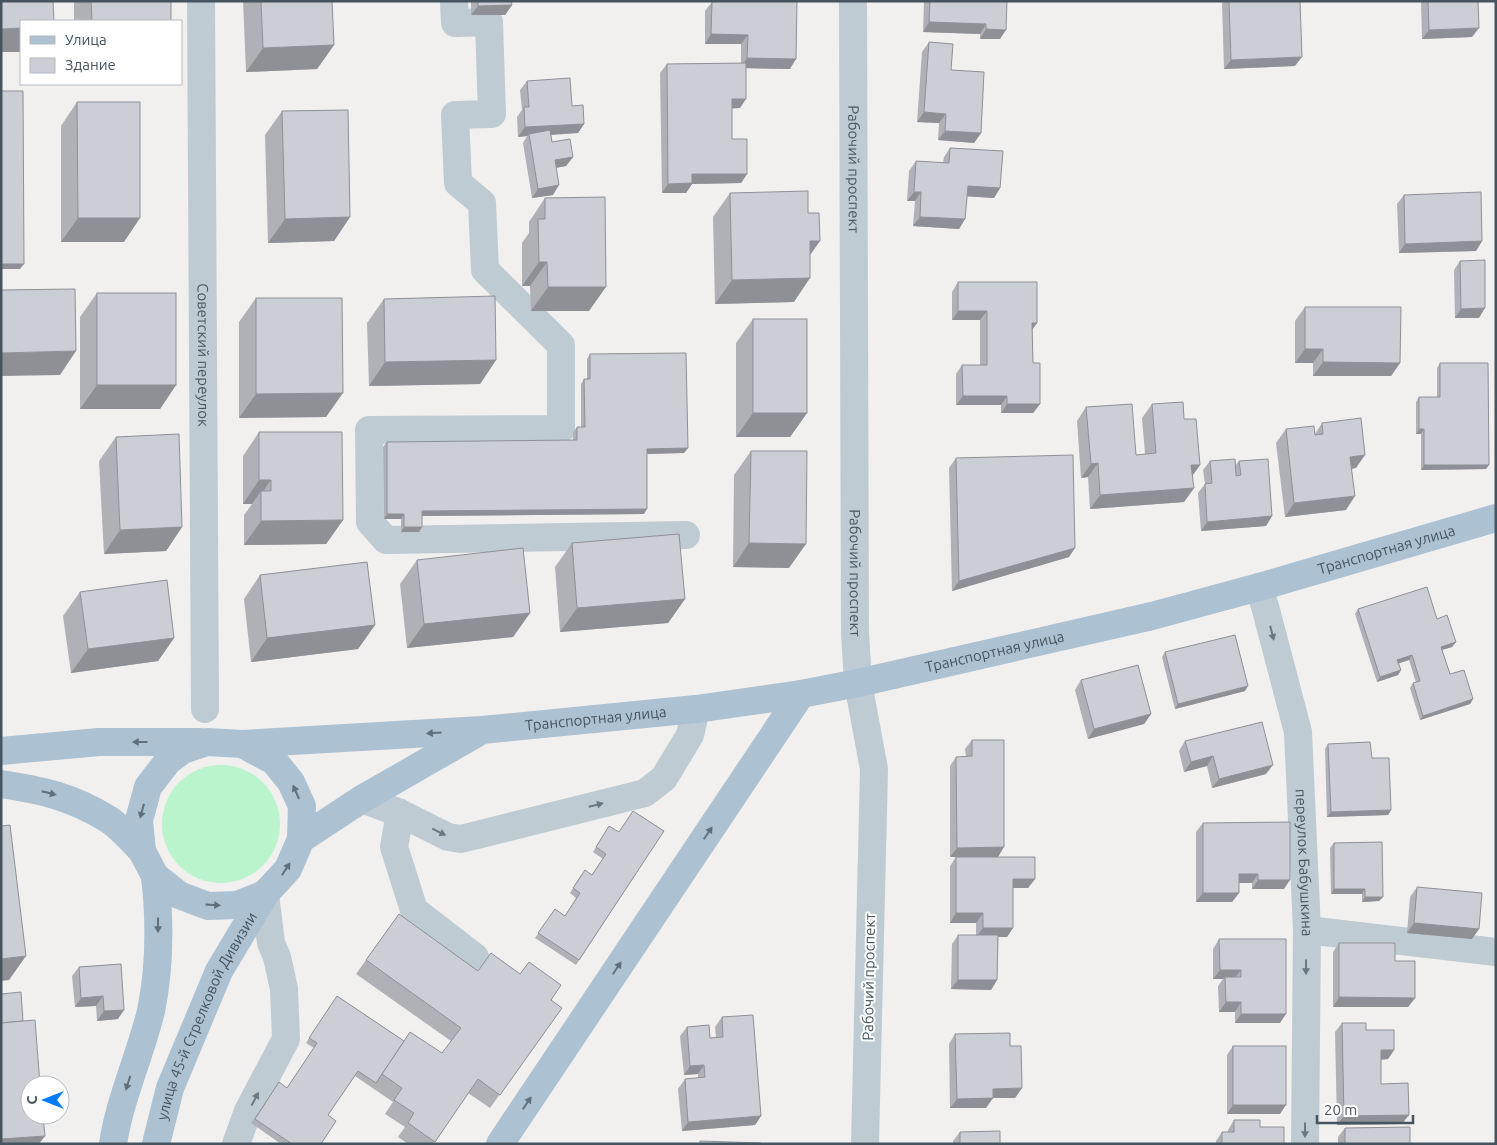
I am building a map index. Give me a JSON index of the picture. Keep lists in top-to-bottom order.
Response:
{
  "streets": {
    "main road": ["Транспортная улица", "улица 45-й Стрелковой Дивизии"],
    "street": ["Рабочий проспект", "Советский переулок", "переулок Бабушкина"]
  },
  "crossings": [
    ["Рабочий проспект", "Транспортная улица"],
    ["Транспортная улица", "переулок Бабушкина"],
    ["Транспортная улица", "улица 45-й Стрелковой Дивизии"]
  ],
  "one_way": ["переулок Бабушкина"],
  "legend": ["Улица", "Здание"],
  "scale_bar": "20 m",
  "north": "left"
}
